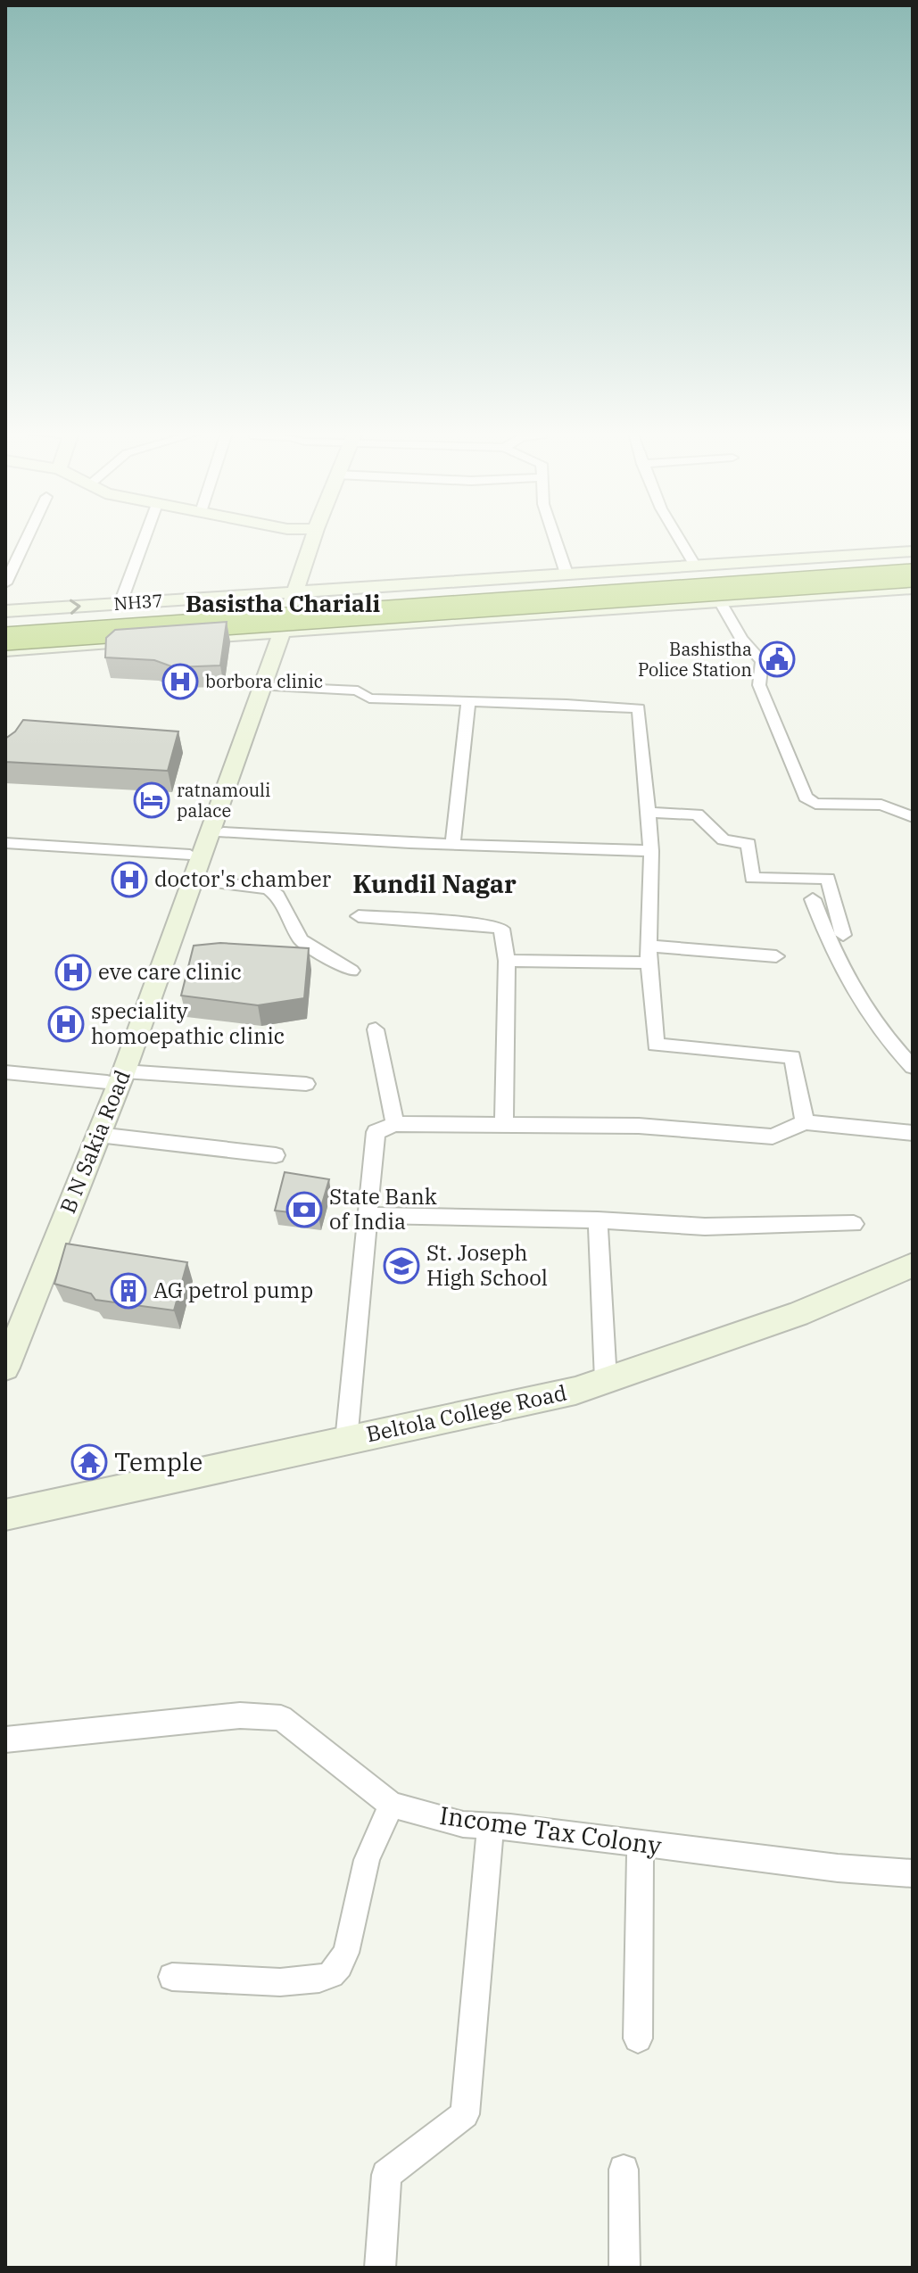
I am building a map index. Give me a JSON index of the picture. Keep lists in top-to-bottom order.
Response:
{
  "streets": {
    "street": [
      "NH37",
      "B N Sakia Road",
      "Beltola College Road",
      "Income Tax Colony"
    ]
  },
  "districts": ["Basistha Chariali", "Kundil Nagar"],
  "places": {
    "public building": ["Bashistha Police Station"],
    "hospital": [
      "borbora clinic",
      "doctor's chamber",
      "eve care clinic",
      "speciality homoepathic clinic"
    ],
    "hotel": ["ratnamouli palace"],
    "bank": ["State Bank of India"],
    "school or university": ["St. Joseph High School"],
    "building": ["AG petrol pump"],
    "temple": ["Temple"]
  }
}
